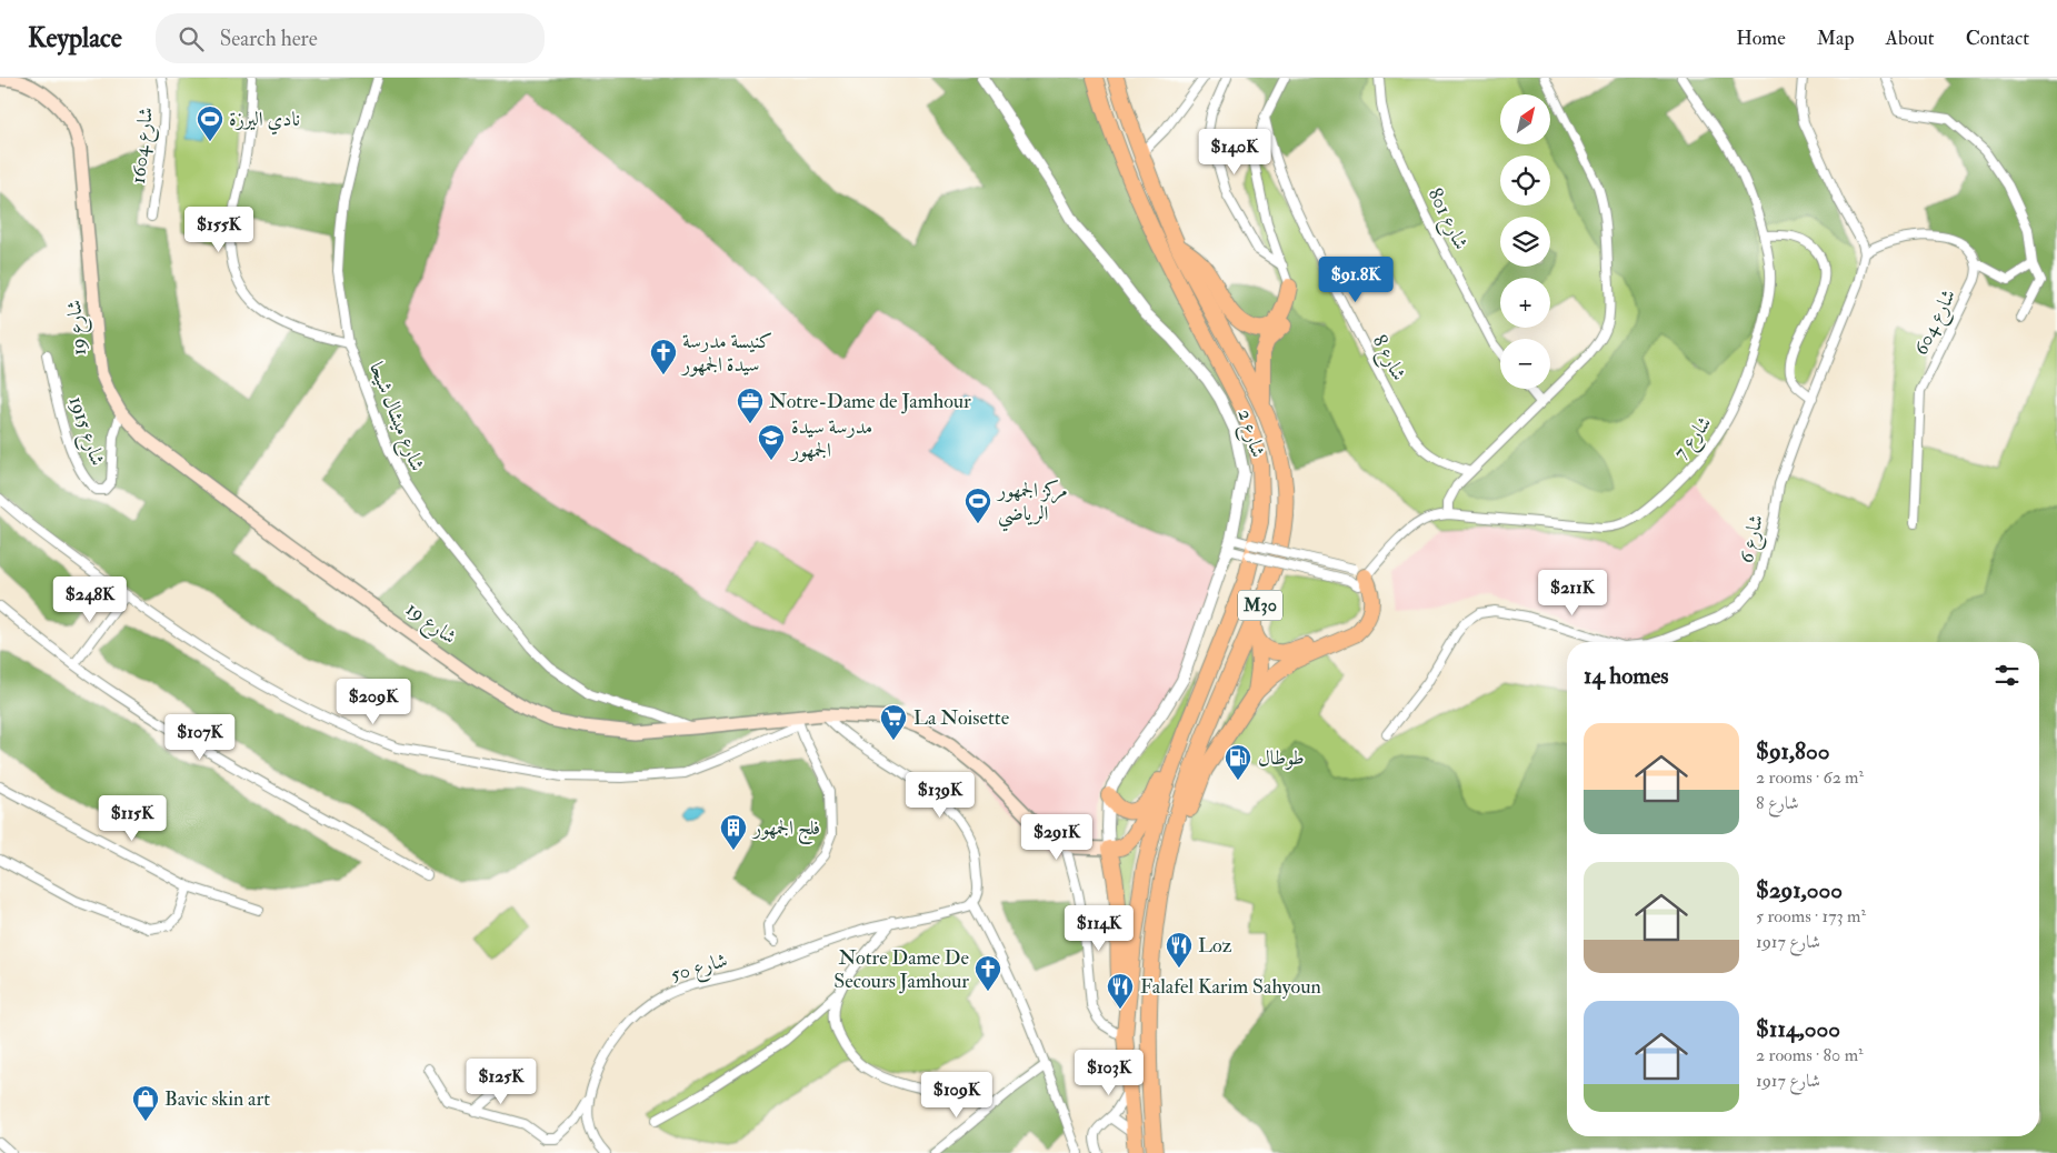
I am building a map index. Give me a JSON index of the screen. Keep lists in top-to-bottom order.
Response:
{
  "streets": {
    "highway": ["M30"],
    "main road": ["شارع 19"],
    "street": [
      "شارع 1604",
      "شارع 801",
      "شارع 604",
      "شارع 8",
      "شارع ميشال شيحا",
      "شارع 1915",
      "شارع 2",
      "شارع 7",
      "شارع 6",
      "شارع 50"
    ]
  },
  "crossings": [
    ["شارع 19", "شارع ميشال شيحا"],
    ["شارع 19", "شارع 1915"],
    ["شارع 19", "شارع 2"]
  ],
  "places": {
    "sports": ["نادي اليرزة", "مركز الجمهور الرياضي"],
    "church": ["كنيسة مدرسة سيدة الجمهور", "Notre Dame De Secours Jamhour"],
    "office": ["Notre-Dame de Jamhour"],
    "school or university": ["مدرسة سيدة الجمهور"],
    "supermarket": ["La Noisette"],
    "fuel station": ["طوطال"],
    "building": ["فلج الجمهور"],
    "restaurant": ["Loz", "Falafel Karim Sahyoun"],
    "shop": ["Bavic skin art"]
  },
  "north": "top right",
  "page": {
    "header": "Keyplace",
    "search": "Search here",
    "nav": [
      "Home",
      "Map",
      "About",
      "Contact"
    ],
    "map_buttons": ["+", "−"],
    "price": [
      "$140K",
      "$155K",
      "$91.8K",
      "$211K",
      "$248K",
      "$209K",
      "$107K",
      "$139K",
      "$115K",
      "$291K",
      "$114K",
      "$103K",
      "$125K",
      "$109K"
    ],
    "heading": "14 homes",
    "list": [
      {
        "name": "$91,800",
        "note": "2 rooms · 62 m² · شارع 8"
      },
      {
        "name": "$291,000",
        "note": "5 rooms · 173 m² · شارع 1917"
      },
      {
        "name": "$114,000",
        "note": "2 rooms · 80 m² · شارع 1917"
      }
    ]
  }
}
